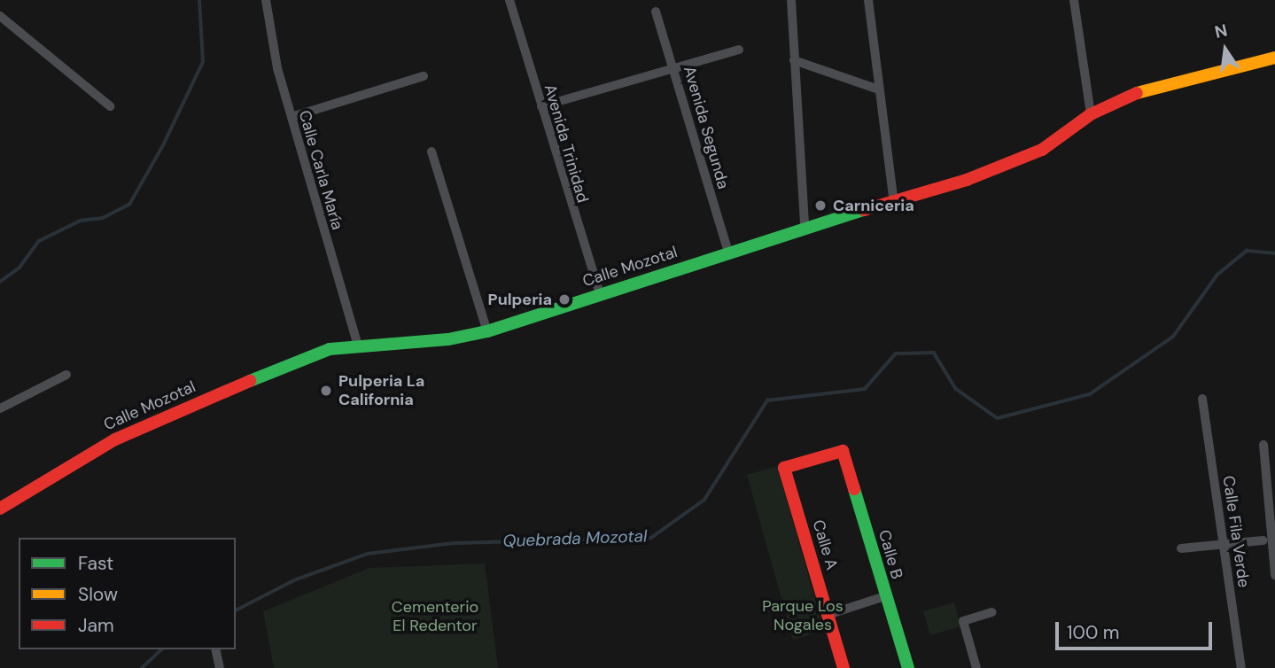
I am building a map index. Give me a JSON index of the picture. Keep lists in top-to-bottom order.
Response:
{
  "streets": {
    "street": [
      "Avenida Segunda",
      "Avenida Trinidad",
      "Calle Carla María",
      "Calle Mozotal",
      "Calle Fila Verde",
      "Calle A",
      "Calle B"
    ]
  },
  "crossings": [
    ["Avenida Segunda", "Calle Mozotal"],
    ["Avenida Trinidad", "Calle Mozotal"],
    ["Calle Carla María", "Calle Mozotal"],
    ["Calle A", "Calle B"]
  ],
  "water": ["Quebrada Mozotal"],
  "parks": ["Parque Los Nogales", "Cementerio El Redentor"],
  "places": ["Carniceria", "Pulperia", "Pulperia La California"],
  "legend": ["Fast", "Slow", "Jam"],
  "scale_bar": "100 m",
  "north": "top"
}
